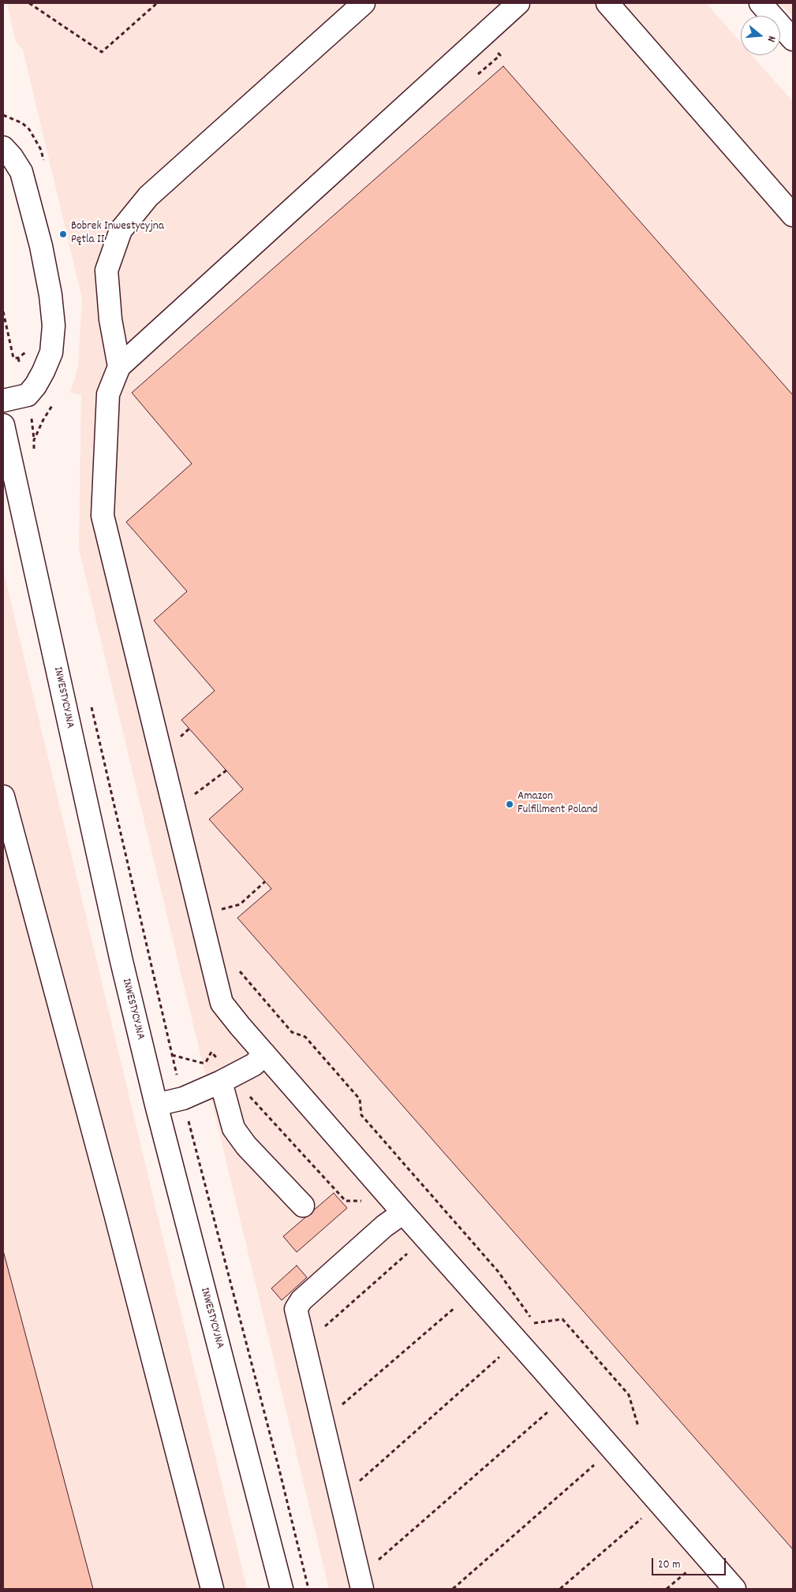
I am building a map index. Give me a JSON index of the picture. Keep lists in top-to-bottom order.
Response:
{
  "streets": {
    "street": ["INWESTYCYJNA"]
  },
  "places": ["Bobrek Inwestycyjna Pętla II", "Amazon Fulfillment Poland"],
  "scale_bar": "20 m",
  "north": "right"
}
